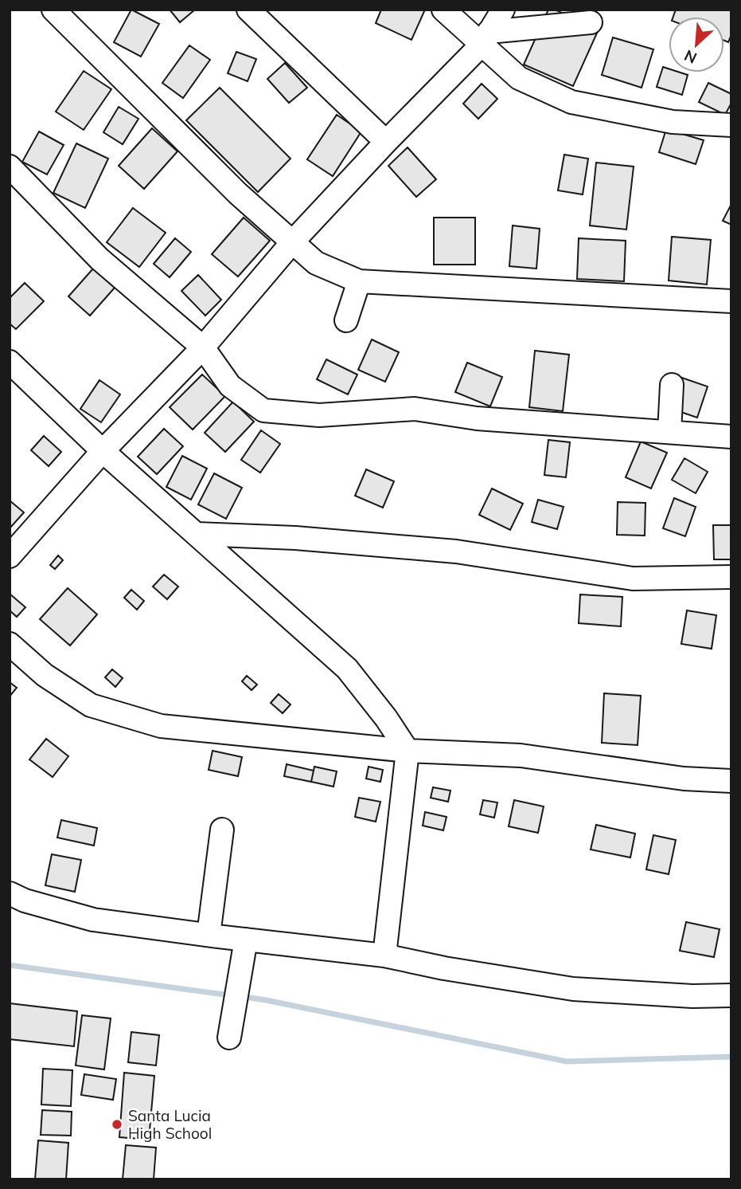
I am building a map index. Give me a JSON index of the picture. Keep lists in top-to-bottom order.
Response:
{
  "places": ["Santa Lucia High School"],
  "north": "bottom left"
}
